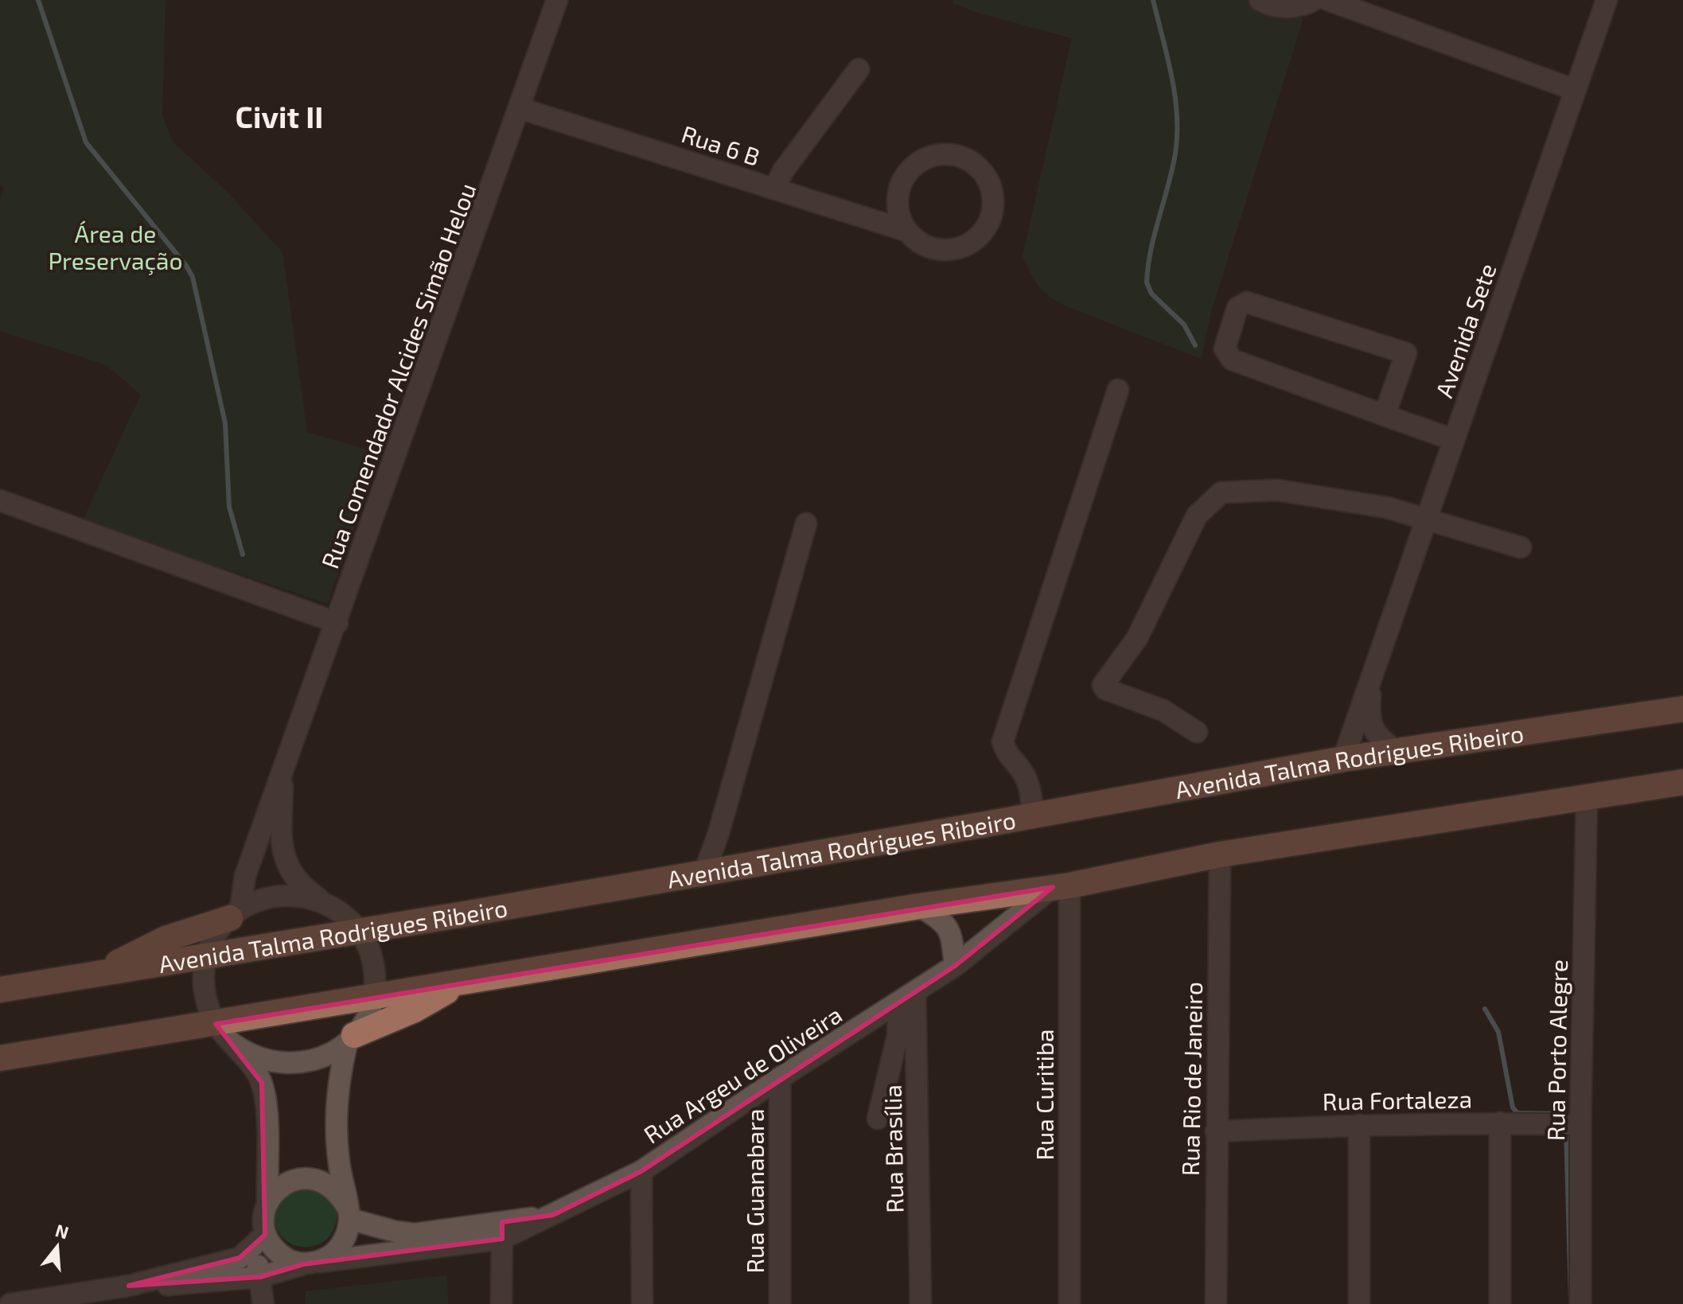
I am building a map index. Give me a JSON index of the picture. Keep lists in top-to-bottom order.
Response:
{
  "streets": {
    "main road": ["Avenida Talma Rodrigues Ribeiro"],
    "street": [
      "Rua 6 B",
      "Avenida Sete",
      "Rua Comendador Alcides Simão Helou",
      "Rua Porto Alegre",
      "Rua Argeu de Oliveira",
      "Rua Rio de Janeiro",
      "Rua Curitiba",
      "Rua Fortaleza",
      "Rua Brasília",
      "Rua Guanabara"
    ]
  },
  "crossings": [
    ["Rua 6 B", "Rua Comendador Alcides Simão Helou"],
    ["Avenida Sete", "Avenida Talma Rodrigues Ribeiro"],
    ["Rua Comendador Alcides Simão Helou", "Avenida Talma Rodrigues Ribeiro"],
    ["Rua Porto Alegre", "Rua Fortaleza"],
    ["Rua Argeu de Oliveira", "Rua Curitiba"],
    ["Rua Argeu de Oliveira", "Rua Brasília"],
    ["Rua Argeu de Oliveira", "Rua Guanabara"],
    ["Rua Rio de Janeiro", "Rua Fortaleza"]
  ],
  "districts": ["Civit II"],
  "parks": ["Área de Preservação"],
  "north": "top"
}
